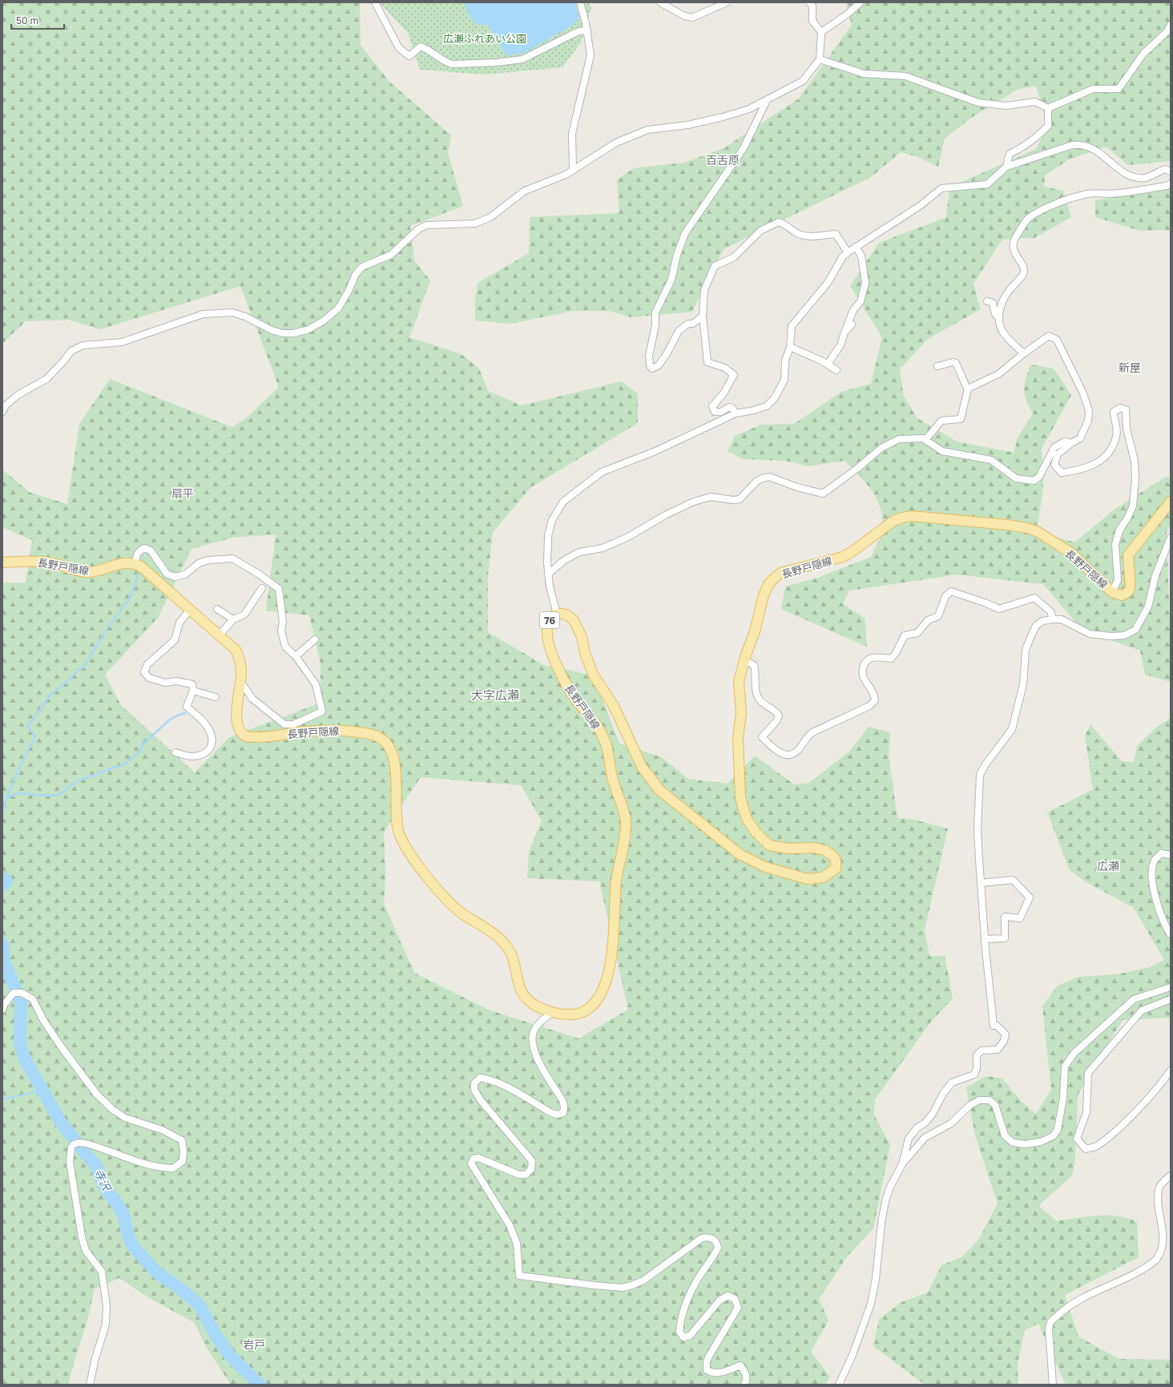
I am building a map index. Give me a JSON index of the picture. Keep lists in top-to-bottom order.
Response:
{
  "streets": {
    "main road": ["長野戸隠線", "76"]
  },
  "districts": [
    "百舌原",
    "新屋",
    "扇平",
    "大字広瀬",
    "広瀬",
    "岩戸"
  ],
  "water": ["寺沢"],
  "parks": ["広瀬ふれあい公園"],
  "scale_bar": "50 m"
}
